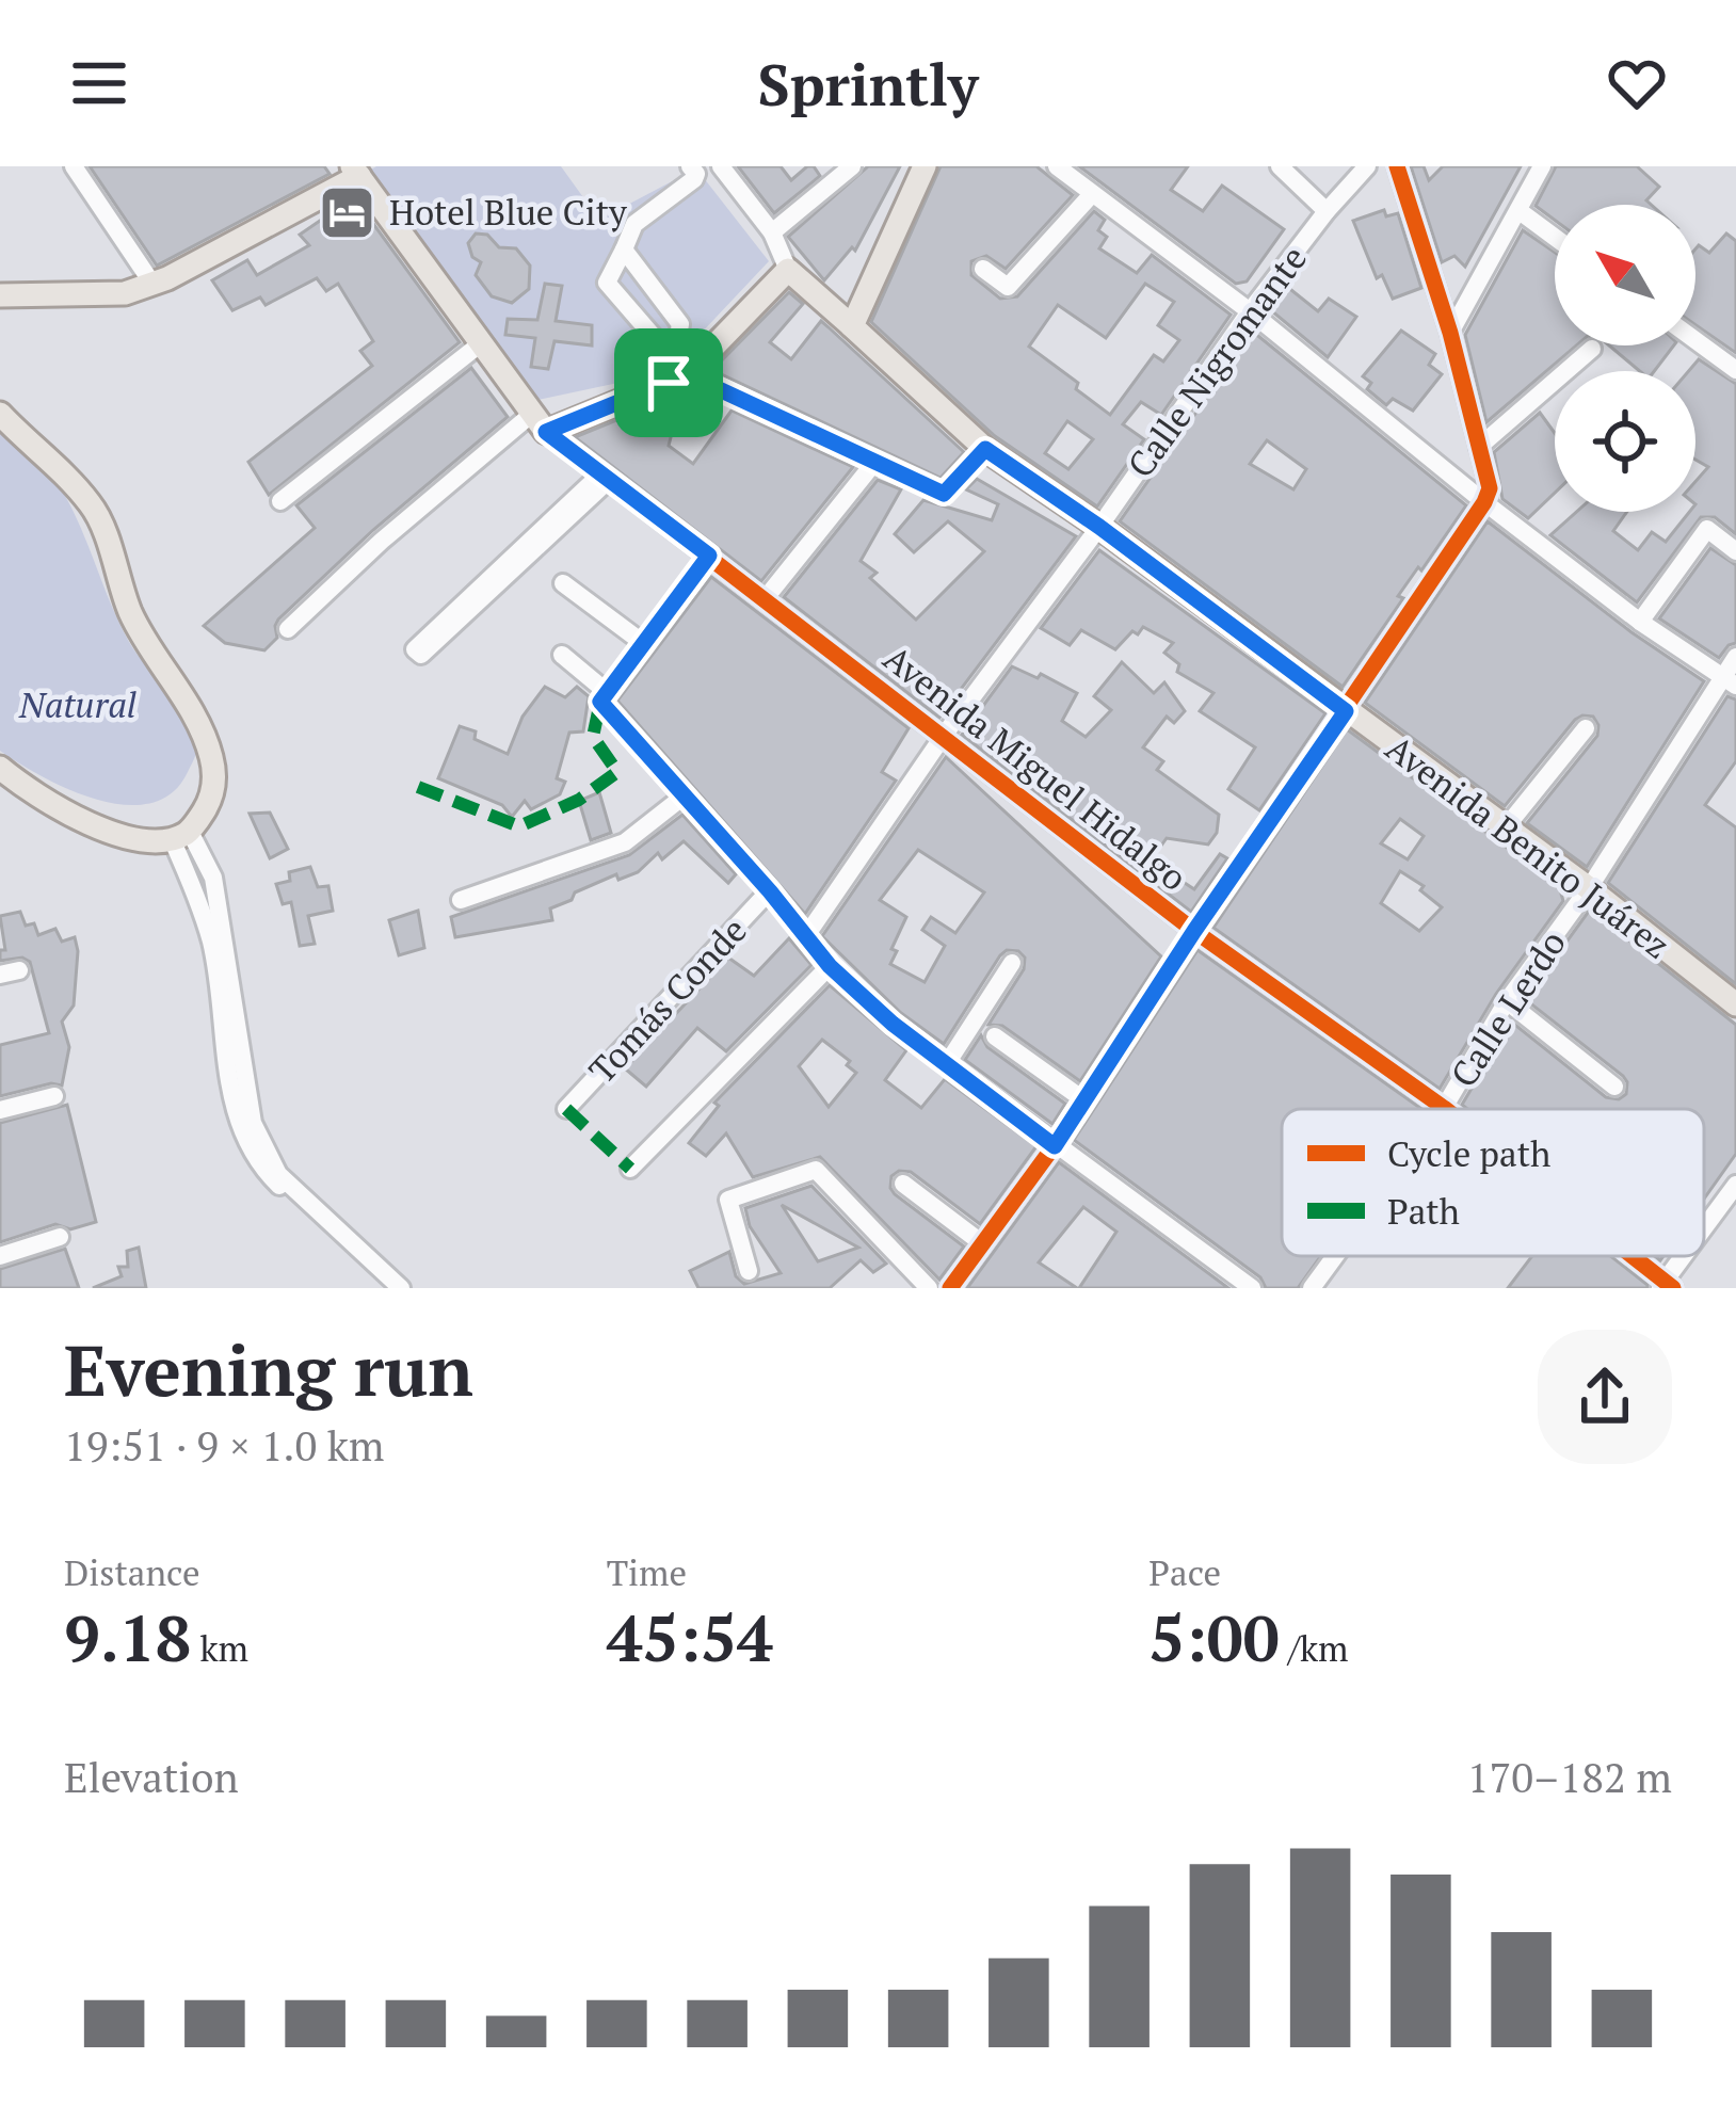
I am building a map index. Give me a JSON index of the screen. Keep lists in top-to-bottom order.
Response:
{
  "streets": {
    "main road": ["Avenida Miguel Hidalgo", "Avenida Benito Juárez"],
    "street": ["Calle Nigromante", "Tomás Conde", "Calle Lerdo"]
  },
  "crossings": [
    ["Calle Nigromante", "Avenida Miguel Hidalgo"],
    ["Calle Nigromante", "Avenida Benito Juárez"],
    ["Avenida Miguel Hidalgo", "Calle Lerdo"],
    ["Avenida Benito Juárez", "Calle Lerdo"]
  ],
  "parks": ["Natural"],
  "places": {
    "hotel": ["Hotel Blue City"]
  },
  "legend": ["Cycle path", "Path"],
  "north": "top left",
  "page": {
    "header": "Sprintly",
    "heading": ["Evening run", "19:51 · 9 × 1.0 km"],
    "stats": [
      ["Distance", "9.18 km"],
      ["Time", "45:54"],
      ["Pace", "5:00 /km"]
    ],
    "chart": ["Elevation", "170–182 m"]
  }
}
